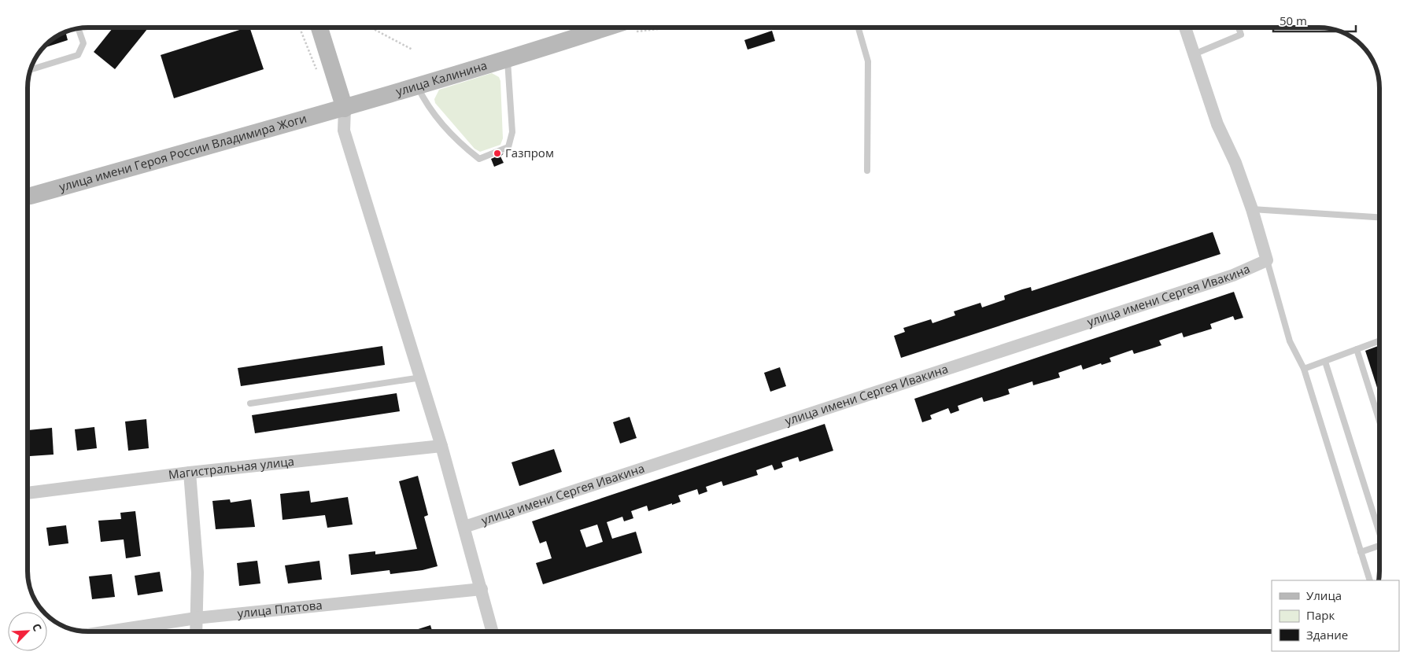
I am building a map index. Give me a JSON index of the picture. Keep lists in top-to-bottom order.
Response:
{
  "streets": {
    "main road": ["улица Калинина", "улица имени Героя России Владимира Жоги"],
    "street": ["улица имени Сергея Ивакина", "Магистральная улица", "улица Платова"]
  },
  "crossings": [
    ["улица Калинина", "улица имени Героя России Владимира Жоги"]
  ],
  "places": ["Газпром"],
  "legend": ["Улица", "Парк", "Здание"],
  "scale_bar": "50 m",
  "north": "top right"
}
